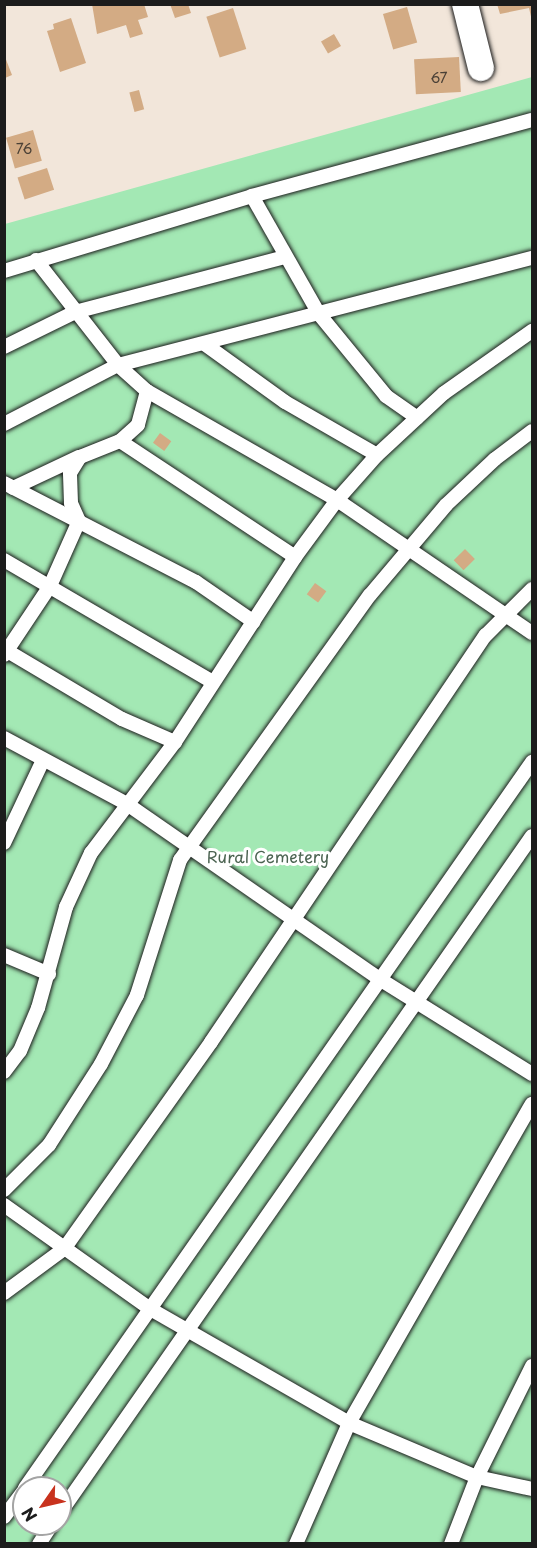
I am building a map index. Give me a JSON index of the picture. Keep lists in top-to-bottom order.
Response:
{
  "parks": ["Rural Cemetery"],
  "house_numbers": ["67", "76"],
  "north": "bottom left"
}
